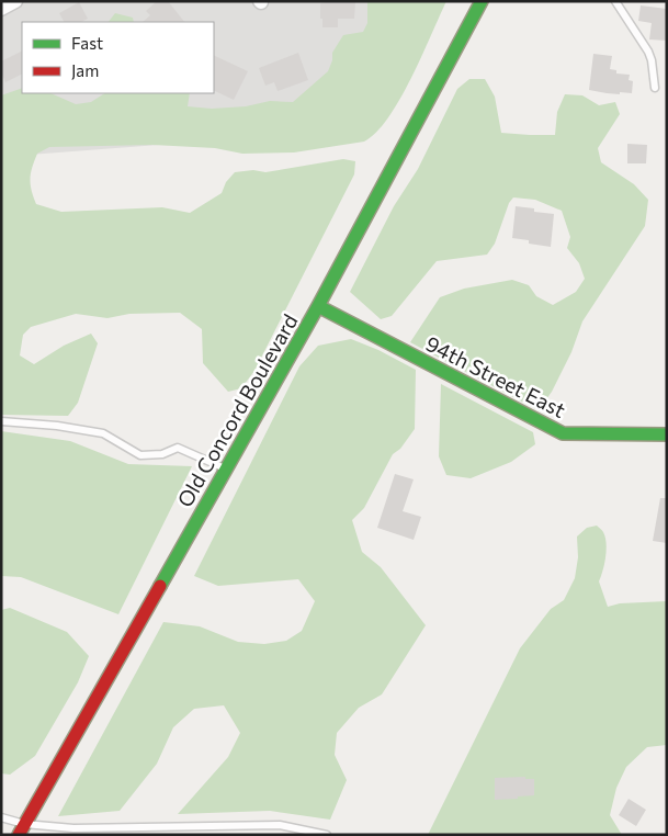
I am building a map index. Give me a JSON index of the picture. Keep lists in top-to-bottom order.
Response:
{
  "streets": {
    "street": ["94th Street East", "Old Concord Boulevard"]
  },
  "crossings": [
    ["94th Street East", "Old Concord Boulevard"]
  ],
  "legend": ["Fast", "Jam"]
}
